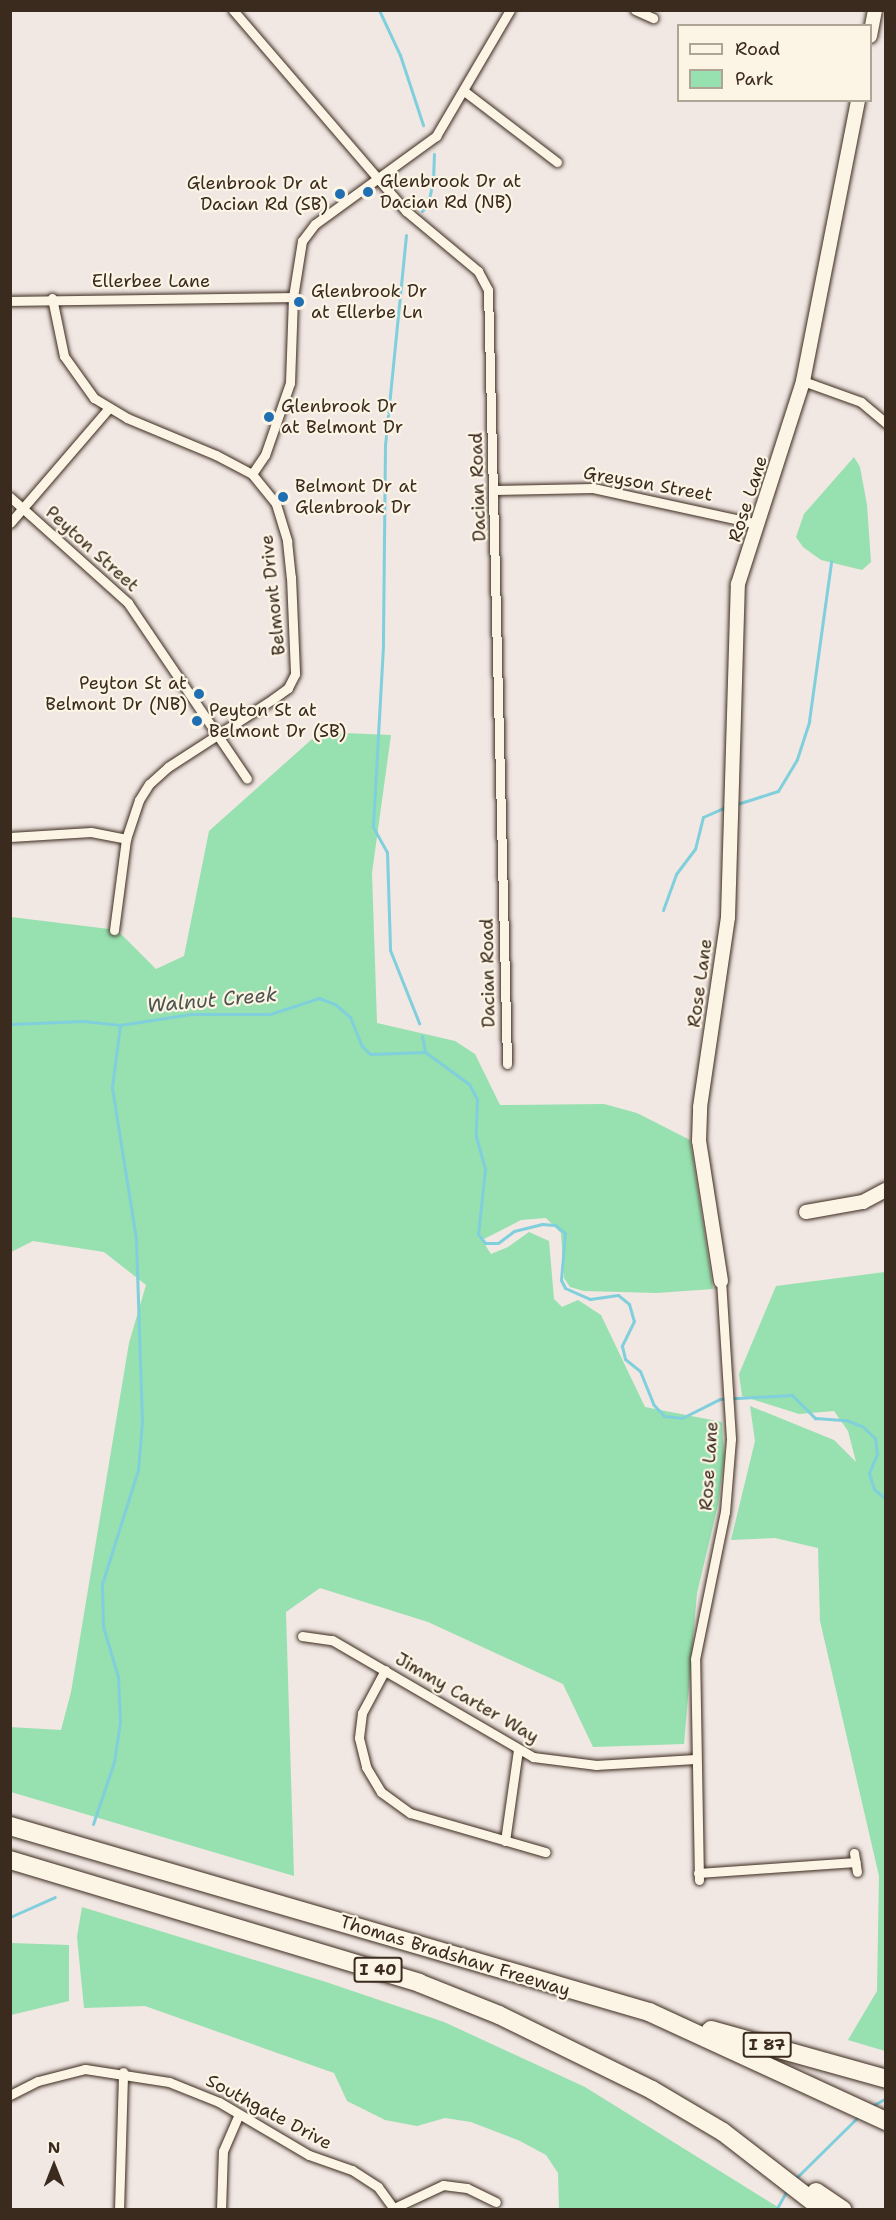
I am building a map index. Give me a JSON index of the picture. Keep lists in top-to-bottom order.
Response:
{
  "streets": {
    "highway": ["Thomas Bradshaw Freeway", "I 40", "I 87"],
    "street": [
      "Ellerbee Lane",
      "Greyson Street",
      "Dacian Road",
      "Rose Lane",
      "Peyton Street",
      "Belmont Drive",
      "Jimmy Carter Way",
      "Southgate Drive"
    ]
  },
  "crossings": [
    ["Ellerbee Lane", "Belmont Drive"],
    ["Greyson Street", "Dacian Road"],
    ["Greyson Street", "Rose Lane"],
    ["Rose Lane", "Jimmy Carter Way"],
    ["Peyton Street", "Belmont Drive"],
    ["Thomas Bradshaw Freeway", "I 87"]
  ],
  "water": ["Walnut Creek"],
  "places": [
    "Glenbrook Dr at Dacian Rd (NB)",
    "Glenbrook Dr at Dacian Rd (SB)",
    "Glenbrook Dr at Ellerbe Ln",
    "Glenbrook Dr at Belmont Dr",
    "Belmont Dr at Glenbrook Dr",
    "Peyton St at Belmont Dr (NB)",
    "Peyton St at Belmont Dr (SB)"
  ],
  "legend": ["Road", "Park"],
  "north": "top"
}
